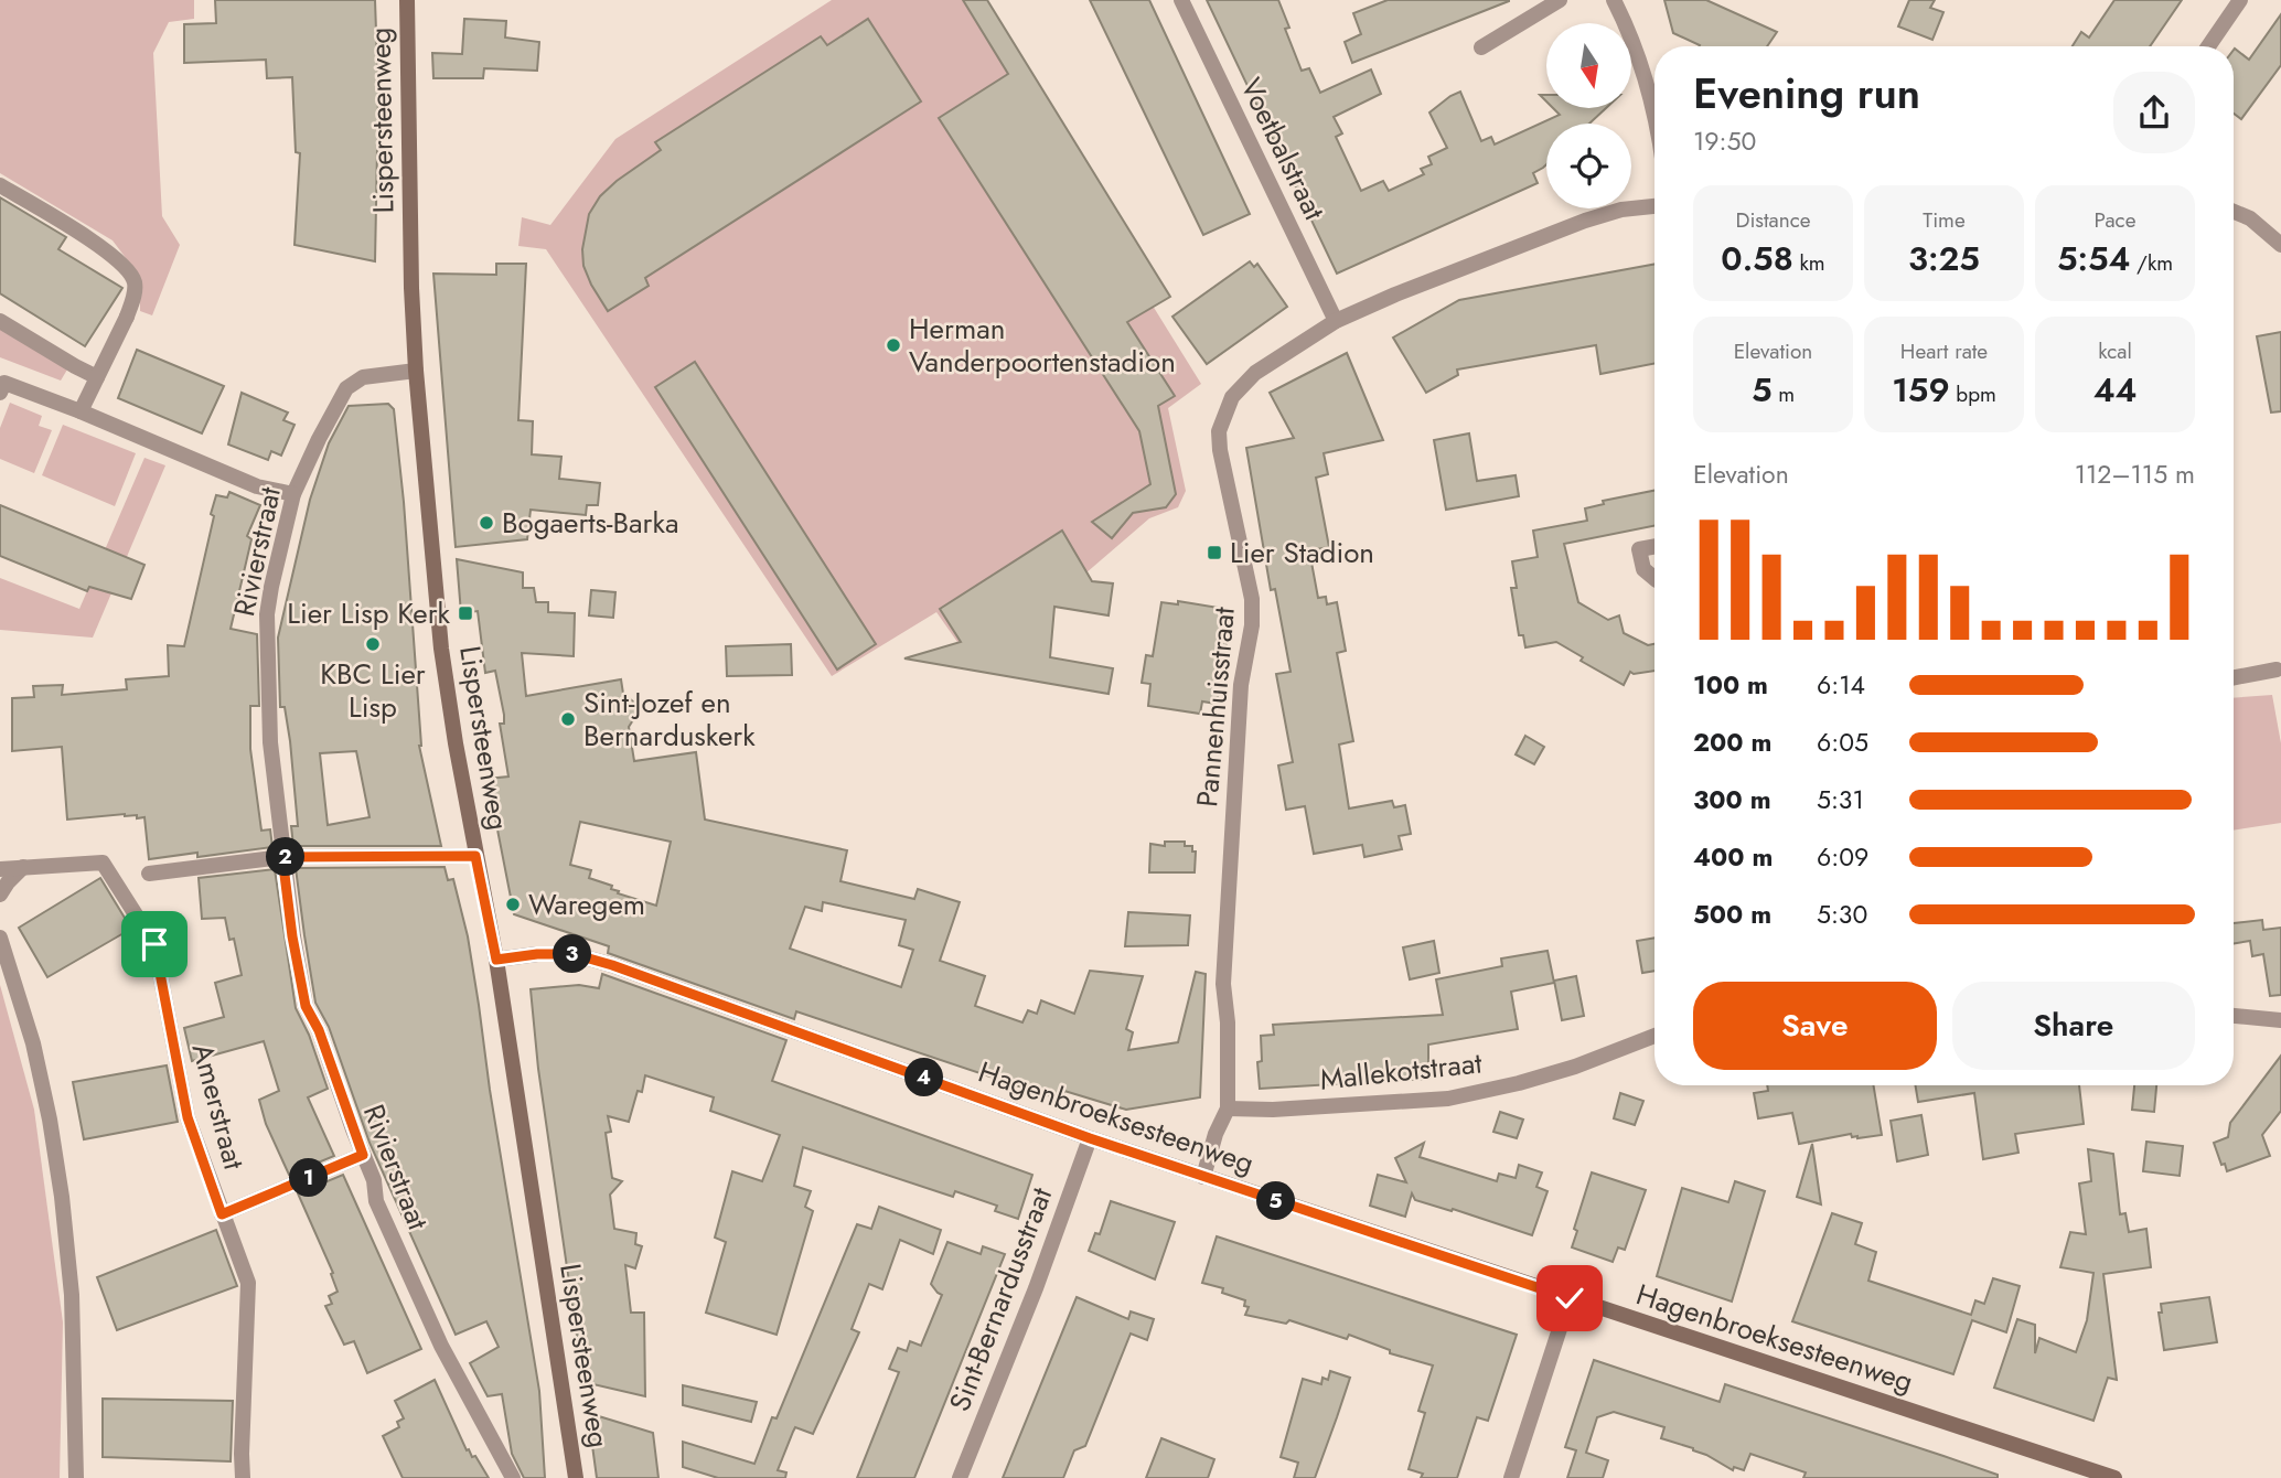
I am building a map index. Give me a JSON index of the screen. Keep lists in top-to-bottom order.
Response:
{
  "streets": {
    "street": [
      "Lispersteenweg",
      "Voetbalstraat",
      "Rivierstraat",
      "Pannenhuisstraat",
      "Mallekotstraat",
      "Amerstraat",
      "Hagenbroeksesteenweg",
      "Sint-Bernardusstraat"
    ]
  },
  "crossings": [
    ["Lispersteenweg", "Rivierstraat"],
    ["Lispersteenweg", "Hagenbroeksesteenweg"],
    ["Voetbalstraat", "Pannenhuisstraat"],
    ["Pannenhuisstraat", "Mallekotstraat"],
    ["Pannenhuisstraat", "Hagenbroeksesteenweg"],
    ["Hagenbroeksesteenweg", "Sint-Bernardusstraat"]
  ],
  "places": {
    "other": [
      "Herman Vanderpoortenstadion",
      "Bogaerts-Barka",
      "KBC Lier Lisp",
      "Sint-Jozef en Bernarduskerk",
      "Waregem"
    ],
    "transit": ["Lier Stadion", "Lier Lisp Kerk"]
  },
  "north": "bottom",
  "page": {
    "heading": ["Evening run", "19:50"],
    "stats": [
      ["Distance", "0.58 km"],
      ["Time", "3:25"],
      ["Pace", "5:54 /km"],
      ["Elevation", "5 m"],
      ["Heart rate", "159 bpm"],
      ["kcal", "44"]
    ],
    "chart": ["Elevation", "112–115 m"],
    "list": [
      {
        "name": "100 m",
        "note": "6:14"
      },
      {
        "name": "200 m",
        "note": "6:05"
      },
      {
        "name": "300 m",
        "note": "5:31"
      },
      {
        "name": "400 m",
        "note": "6:09"
      },
      {
        "name": "500 m",
        "note": "5:30"
      }
    ],
    "pins": [
      "2",
      "3",
      "4",
      "1",
      "5"
    ],
    "buttons": ["Save", "Share"]
  }
}
